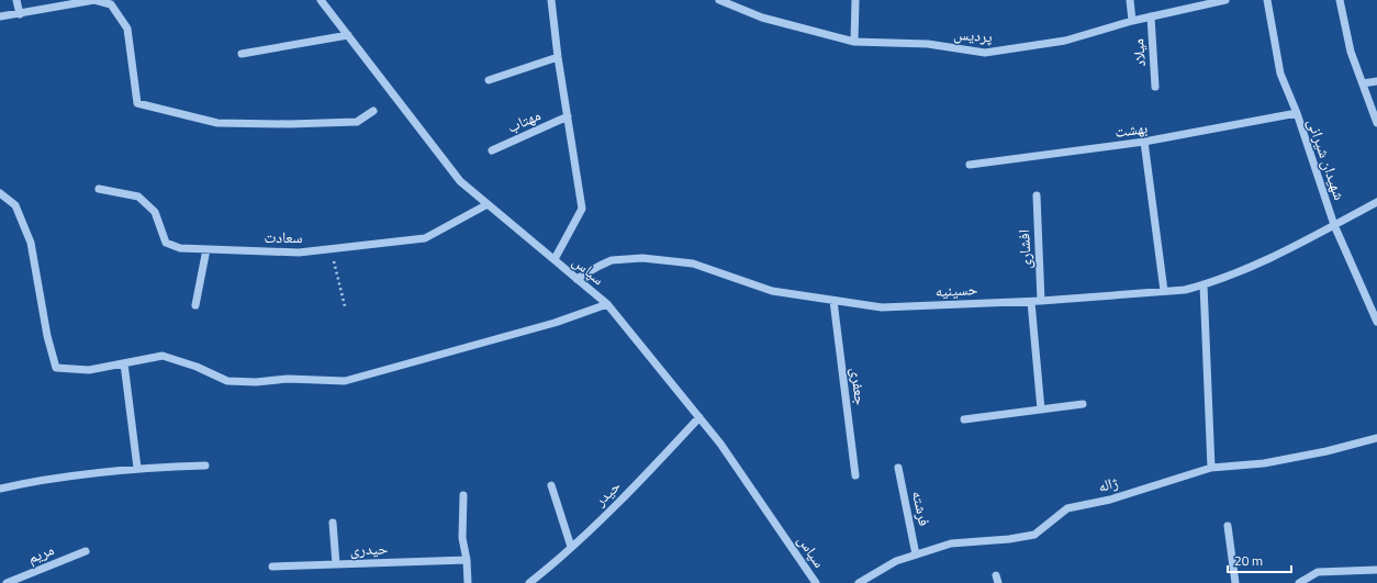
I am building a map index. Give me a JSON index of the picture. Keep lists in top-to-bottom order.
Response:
{
  "streets": {
    "street": [
      "پردیس",
      "میلاد",
      "مهتاب",
      "بهشت",
      "شهیدان شیرانی",
      "سعادت",
      "افشاری",
      "سپاس",
      "حسینیه",
      "جعفری",
      "ژاله",
      "حیدر",
      "فرشته",
      "حیدری",
      "مریم"
    ]
  },
  "crossings": [
    ["پردیس", "میلاد"],
    ["بهشت", "شهیدان شیرانی"],
    ["شهیدان شیرانی", "حسینیه"],
    ["سعادت", "سپاس"],
    ["افشاری", "حسینیه"],
    ["سپاس", "حسینیه"],
    ["سپاس", "حیدر"],
    ["حسینیه", "جعفری"],
    ["ژاله", "فرشته"]
  ],
  "scale_bar": "20 m"
}
